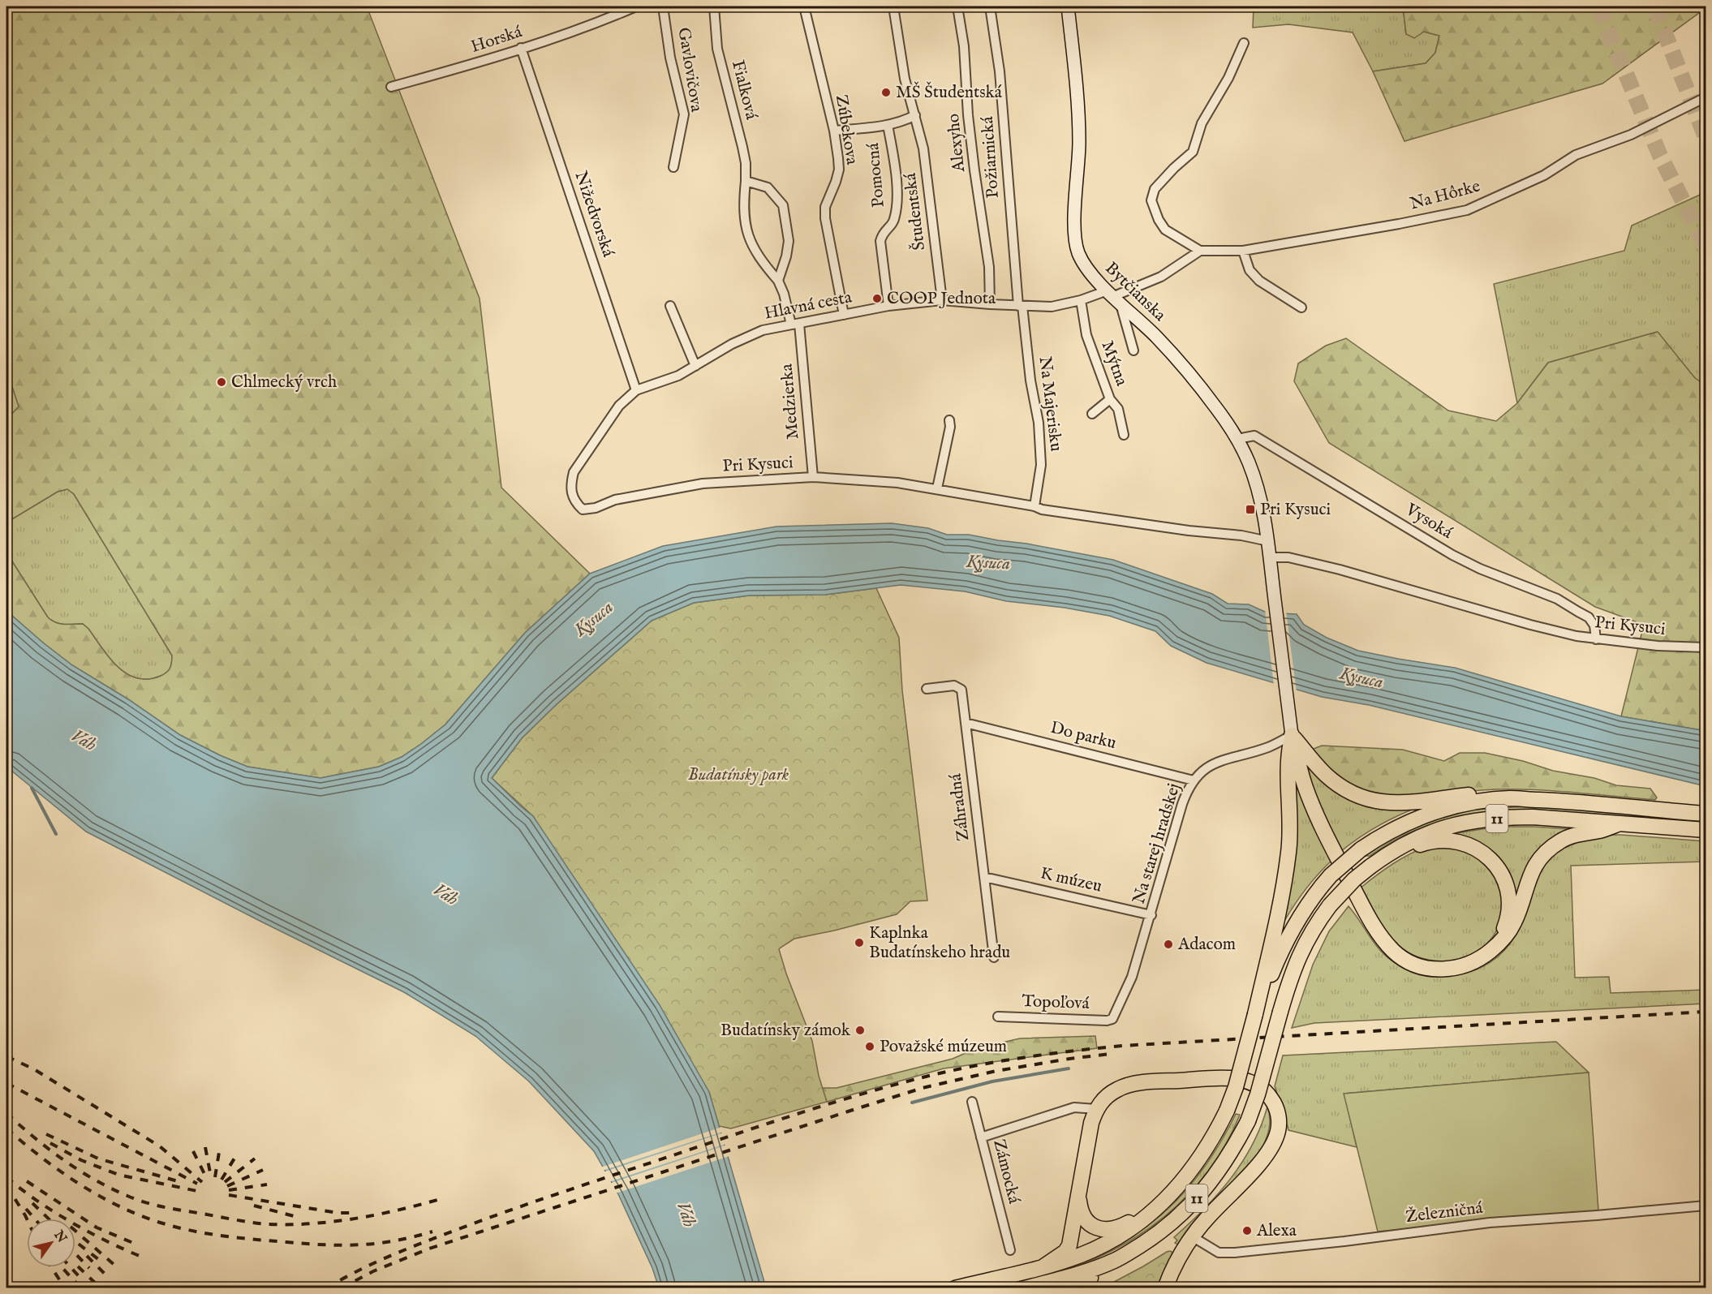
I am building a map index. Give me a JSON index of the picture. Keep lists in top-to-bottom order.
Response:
{
  "streets": {
    "main road": ["Bytčianska", "11"],
    "street": [
      "Horská",
      "Gavlovičova",
      "Fialková",
      "Zúbekova",
      "Alexyho",
      "Požiarnická",
      "Pomocná",
      "Na Hôrke",
      "Študentská",
      "Nižedvorská",
      "Hlavná cesta",
      "Mýtna",
      "Medzierka",
      "Na Majerisku",
      "Pri Kysuci",
      "Vysoká",
      "Do parku",
      "Záhradná",
      "Na starej hradskej",
      "K múzeu",
      "Topoľová",
      "Zámocká",
      "Železničná"
    ]
  },
  "crossings": [
    ["Horská", "Nižedvorská"],
    ["Fialková", "Hlavná cesta"],
    ["Fialková", "Medzierka"],
    ["Zúbekova", "Hlavná cesta"],
    ["Alexyho", "Hlavná cesta"],
    ["Požiarnická", "Hlavná cesta"],
    ["Požiarnická", "Na Majerisku"],
    ["Pomocná", "Hlavná cesta"],
    ["Študentská", "Hlavná cesta"],
    ["Nižedvorská", "Hlavná cesta"],
    ["Bytčianska", "Hlavná cesta"],
    ["Bytčianska", "Pri Kysuci"],
    ["Bytčianska", "Vysoká"],
    ["Bytčianska", "Na starej hradskej"],
    ["Hlavná cesta", "Mýtna"],
    ["Hlavná cesta", "Medzierka"],
    ["Hlavná cesta", "Na Majerisku"],
    ["Hlavná cesta", "Pri Kysuci"],
    ["Medzierka", "Pri Kysuci"],
    ["Na Majerisku", "Pri Kysuci"],
    ["Pri Kysuci", "Vysoká"],
    ["Do parku", "Záhradná"],
    ["Do parku", "Na starej hradskej"],
    ["Záhradná", "K múzeu"],
    ["Na starej hradskej", "K múzeu"],
    ["Na starej hradskej", "Topoľová"]
  ],
  "water": ["Kysuca", "Váh"],
  "parks": ["Budatínsky park"],
  "places": {
    "other": [
      "MŠ Študentská",
      "COOP Jednota",
      "Chlmecký vrch",
      "Kaplnka Budatínskeho hradu",
      "Adacom",
      "Budatínsky zámok",
      "Považské múzeum",
      "Alexa"
    ],
    "transit": ["Pri Kysuci"]
  },
  "north": "top right"
}
